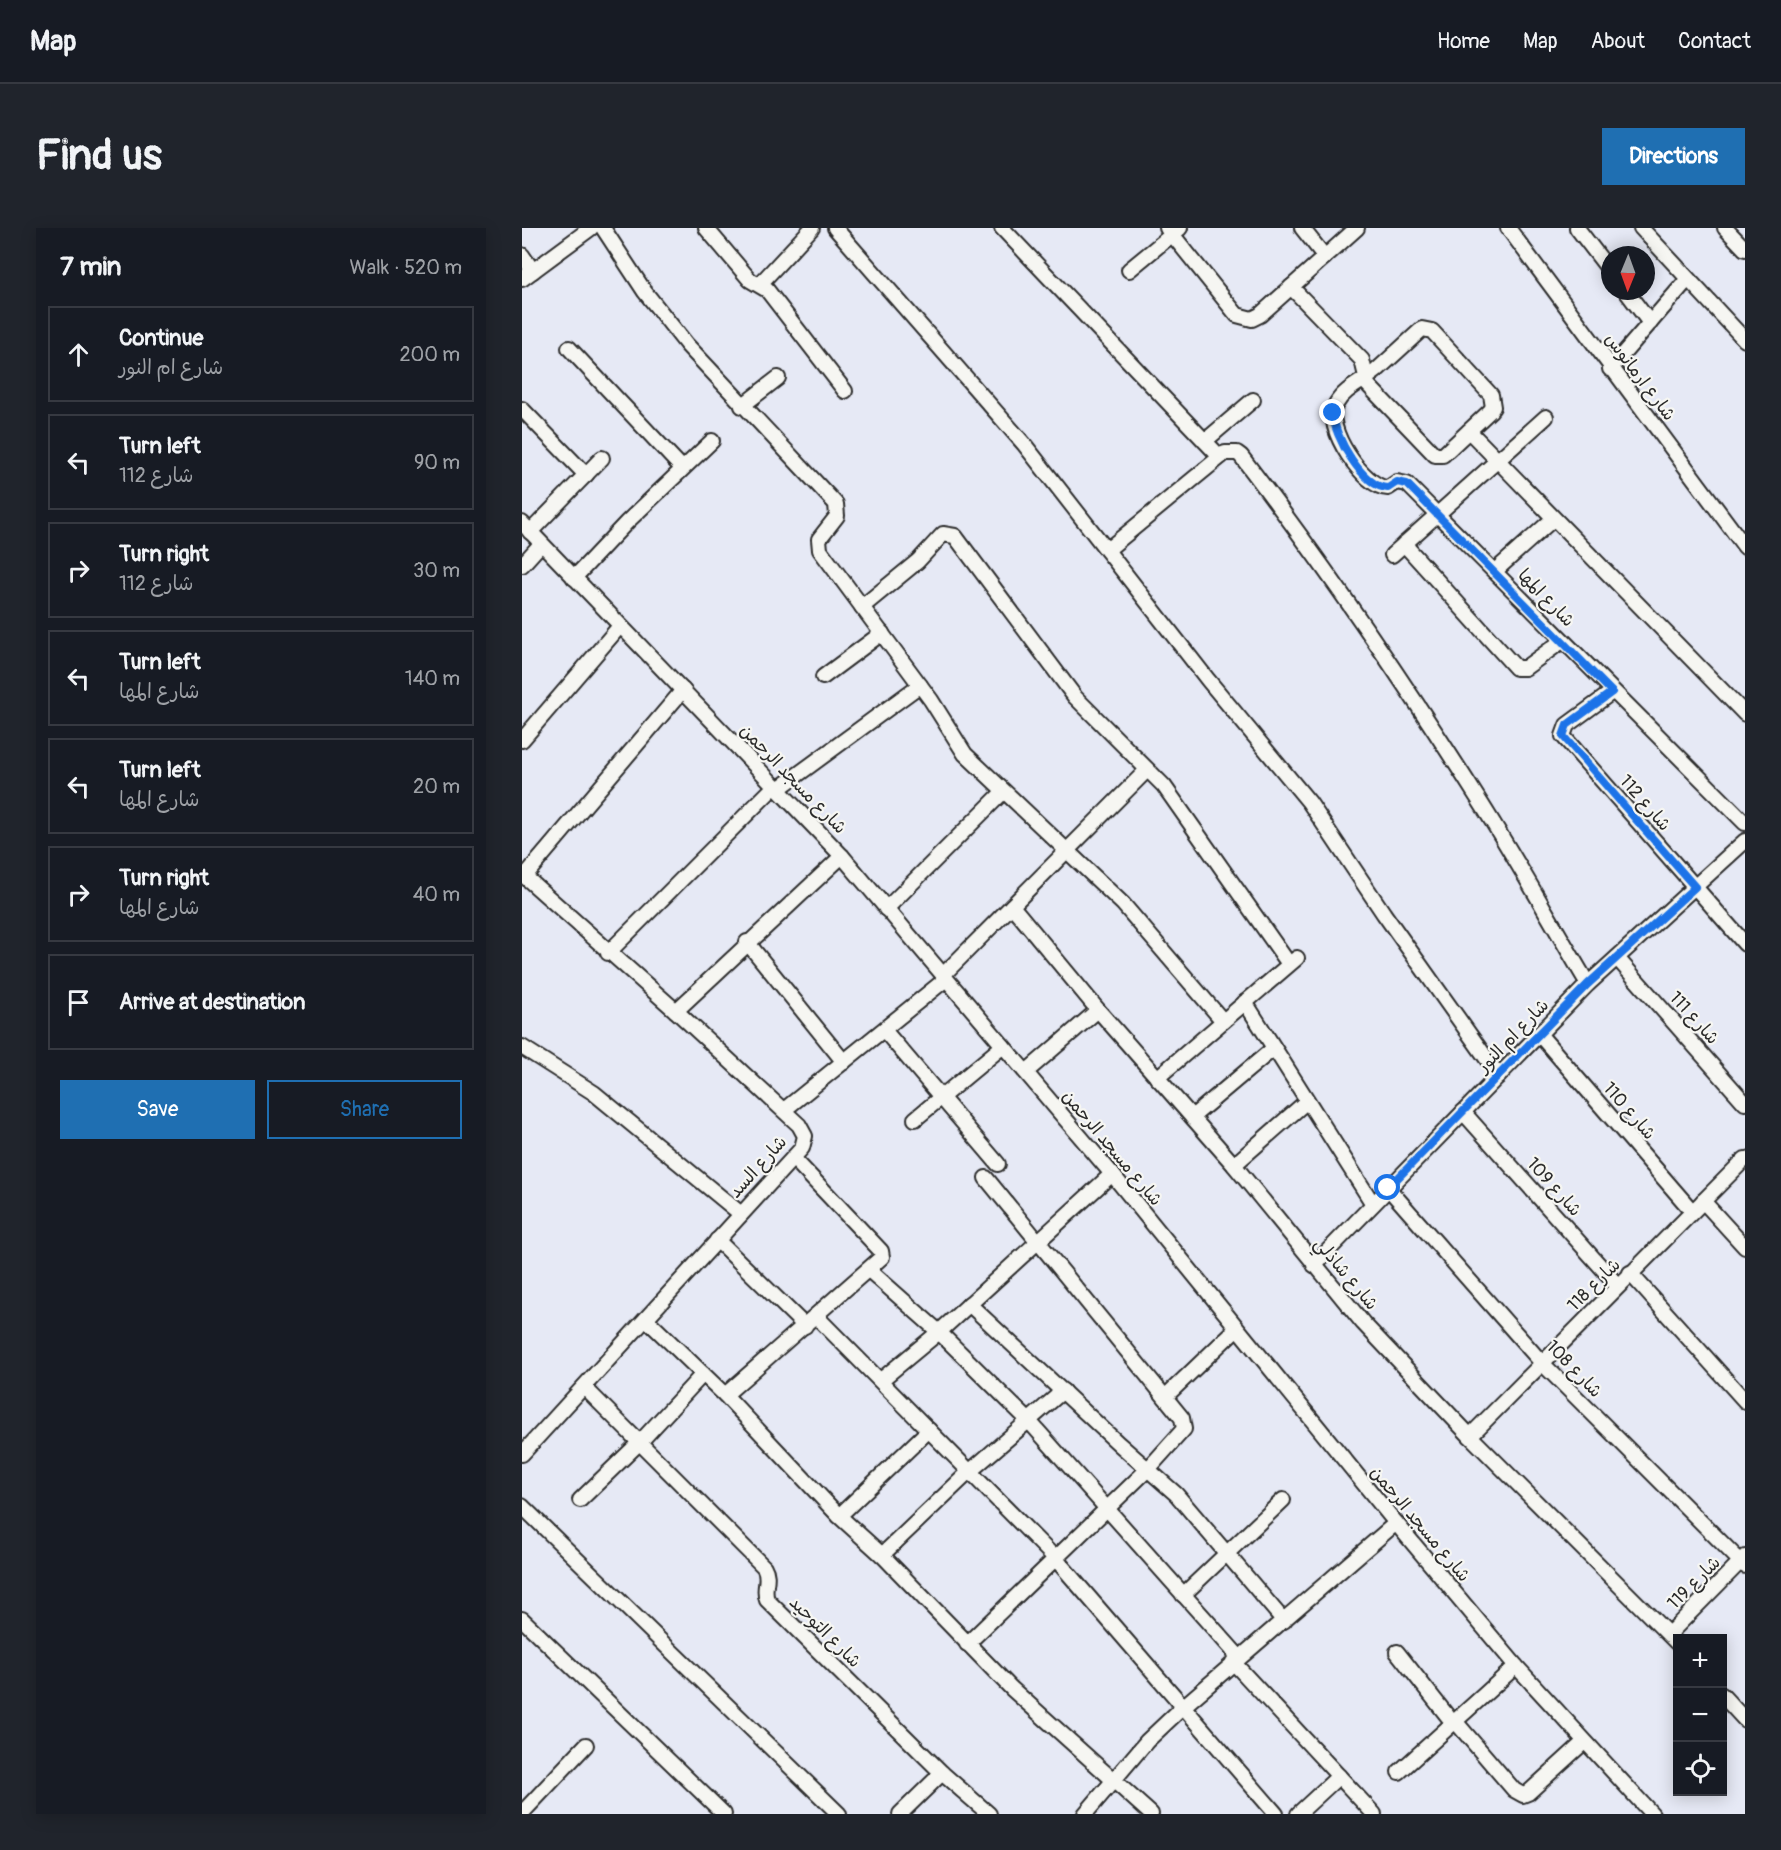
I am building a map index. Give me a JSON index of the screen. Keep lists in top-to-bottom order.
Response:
{
  "streets": {
    "street": [
      "شارع ارمانوس",
      "شارع المها",
      "شارع مسجد الرحمن",
      "شارع 112",
      "شارع 111",
      "شارع ام النور",
      "شارع 110",
      "شارع السد",
      "شارع 109",
      "شارع شاذلي",
      "شارع 118",
      "شارع 108",
      "شارع 119",
      "شارع التوحيد"
    ]
  },
  "crossings": [
    ["شارع المها", "شارع 112"],
    ["شارع 112", "شارع ام النور"],
    ["شارع 111", "شارع ام النور"],
    ["شارع ام النور", "شارع 110"],
    ["شارع ام النور", "شارع 109"],
    ["شارع ام النور", "شارع شاذلي"],
    ["شارع ام النور", "شارع 108"],
    ["شارع 110", "شارع 118"],
    ["شارع السد", "شارع التوحيد"],
    ["شارع 109", "شارع 118"],
    ["شارع شاذلي", "شارع 118"],
    ["شارع 118", "شارع 108"],
    ["شارع 108", "شارع 119"]
  ],
  "north": "bottom",
  "page": {
    "header": "Map",
    "nav": [
      "Home",
      "Map",
      "About",
      "Contact"
    ],
    "buttons": [
      "Directions",
      ["Save", "Share"]
    ],
    "title": "Find us",
    "heading": ["7 min", "Walk · 520 m"],
    "list": [
      ["Continue", "شارع ام النور", "200 m"],
      ["Turn left", "شارع 112", "90 m"],
      ["Turn right", "شارع 112", "30 m"],
      ["Turn left", "شارع المها", "140 m"],
      ["Turn left", "شارع المها", "20 m"],
      ["Turn right", "شارع المها", "40 m"],
      "Arrive at destination"
    ],
    "map_buttons": ["+", "−"]
  }
}
